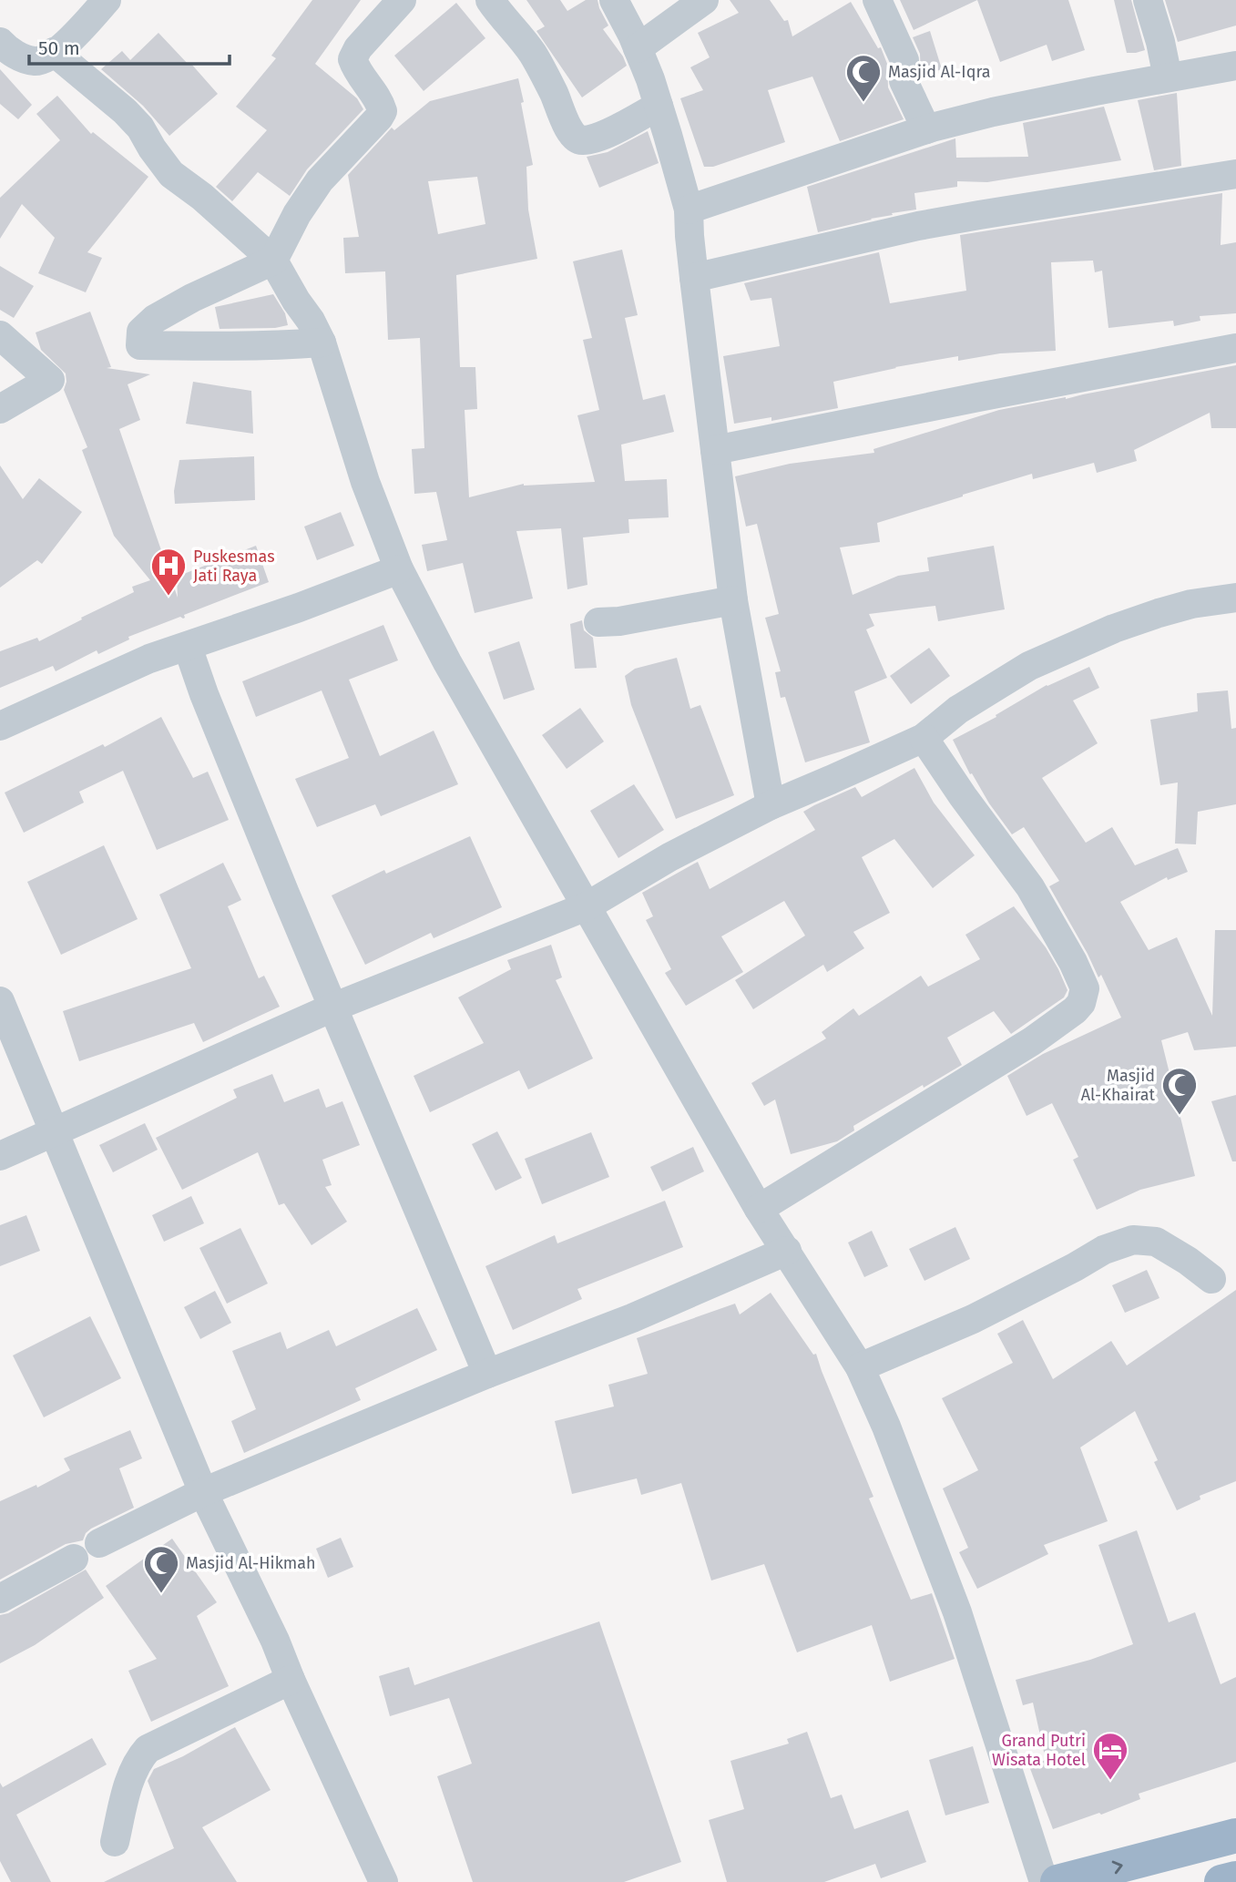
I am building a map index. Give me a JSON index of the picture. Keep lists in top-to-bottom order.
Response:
{
  "places": {
    "mosque": ["Masjid Al-Iqra", "Masjid Al-Khairat", "Masjid Al-Hikmah"],
    "hospital": ["Puskesmas Jati Raya"],
    "hotel": ["Grand Putri Wisata Hotel"]
  },
  "scale_bar": "50 m"
}
